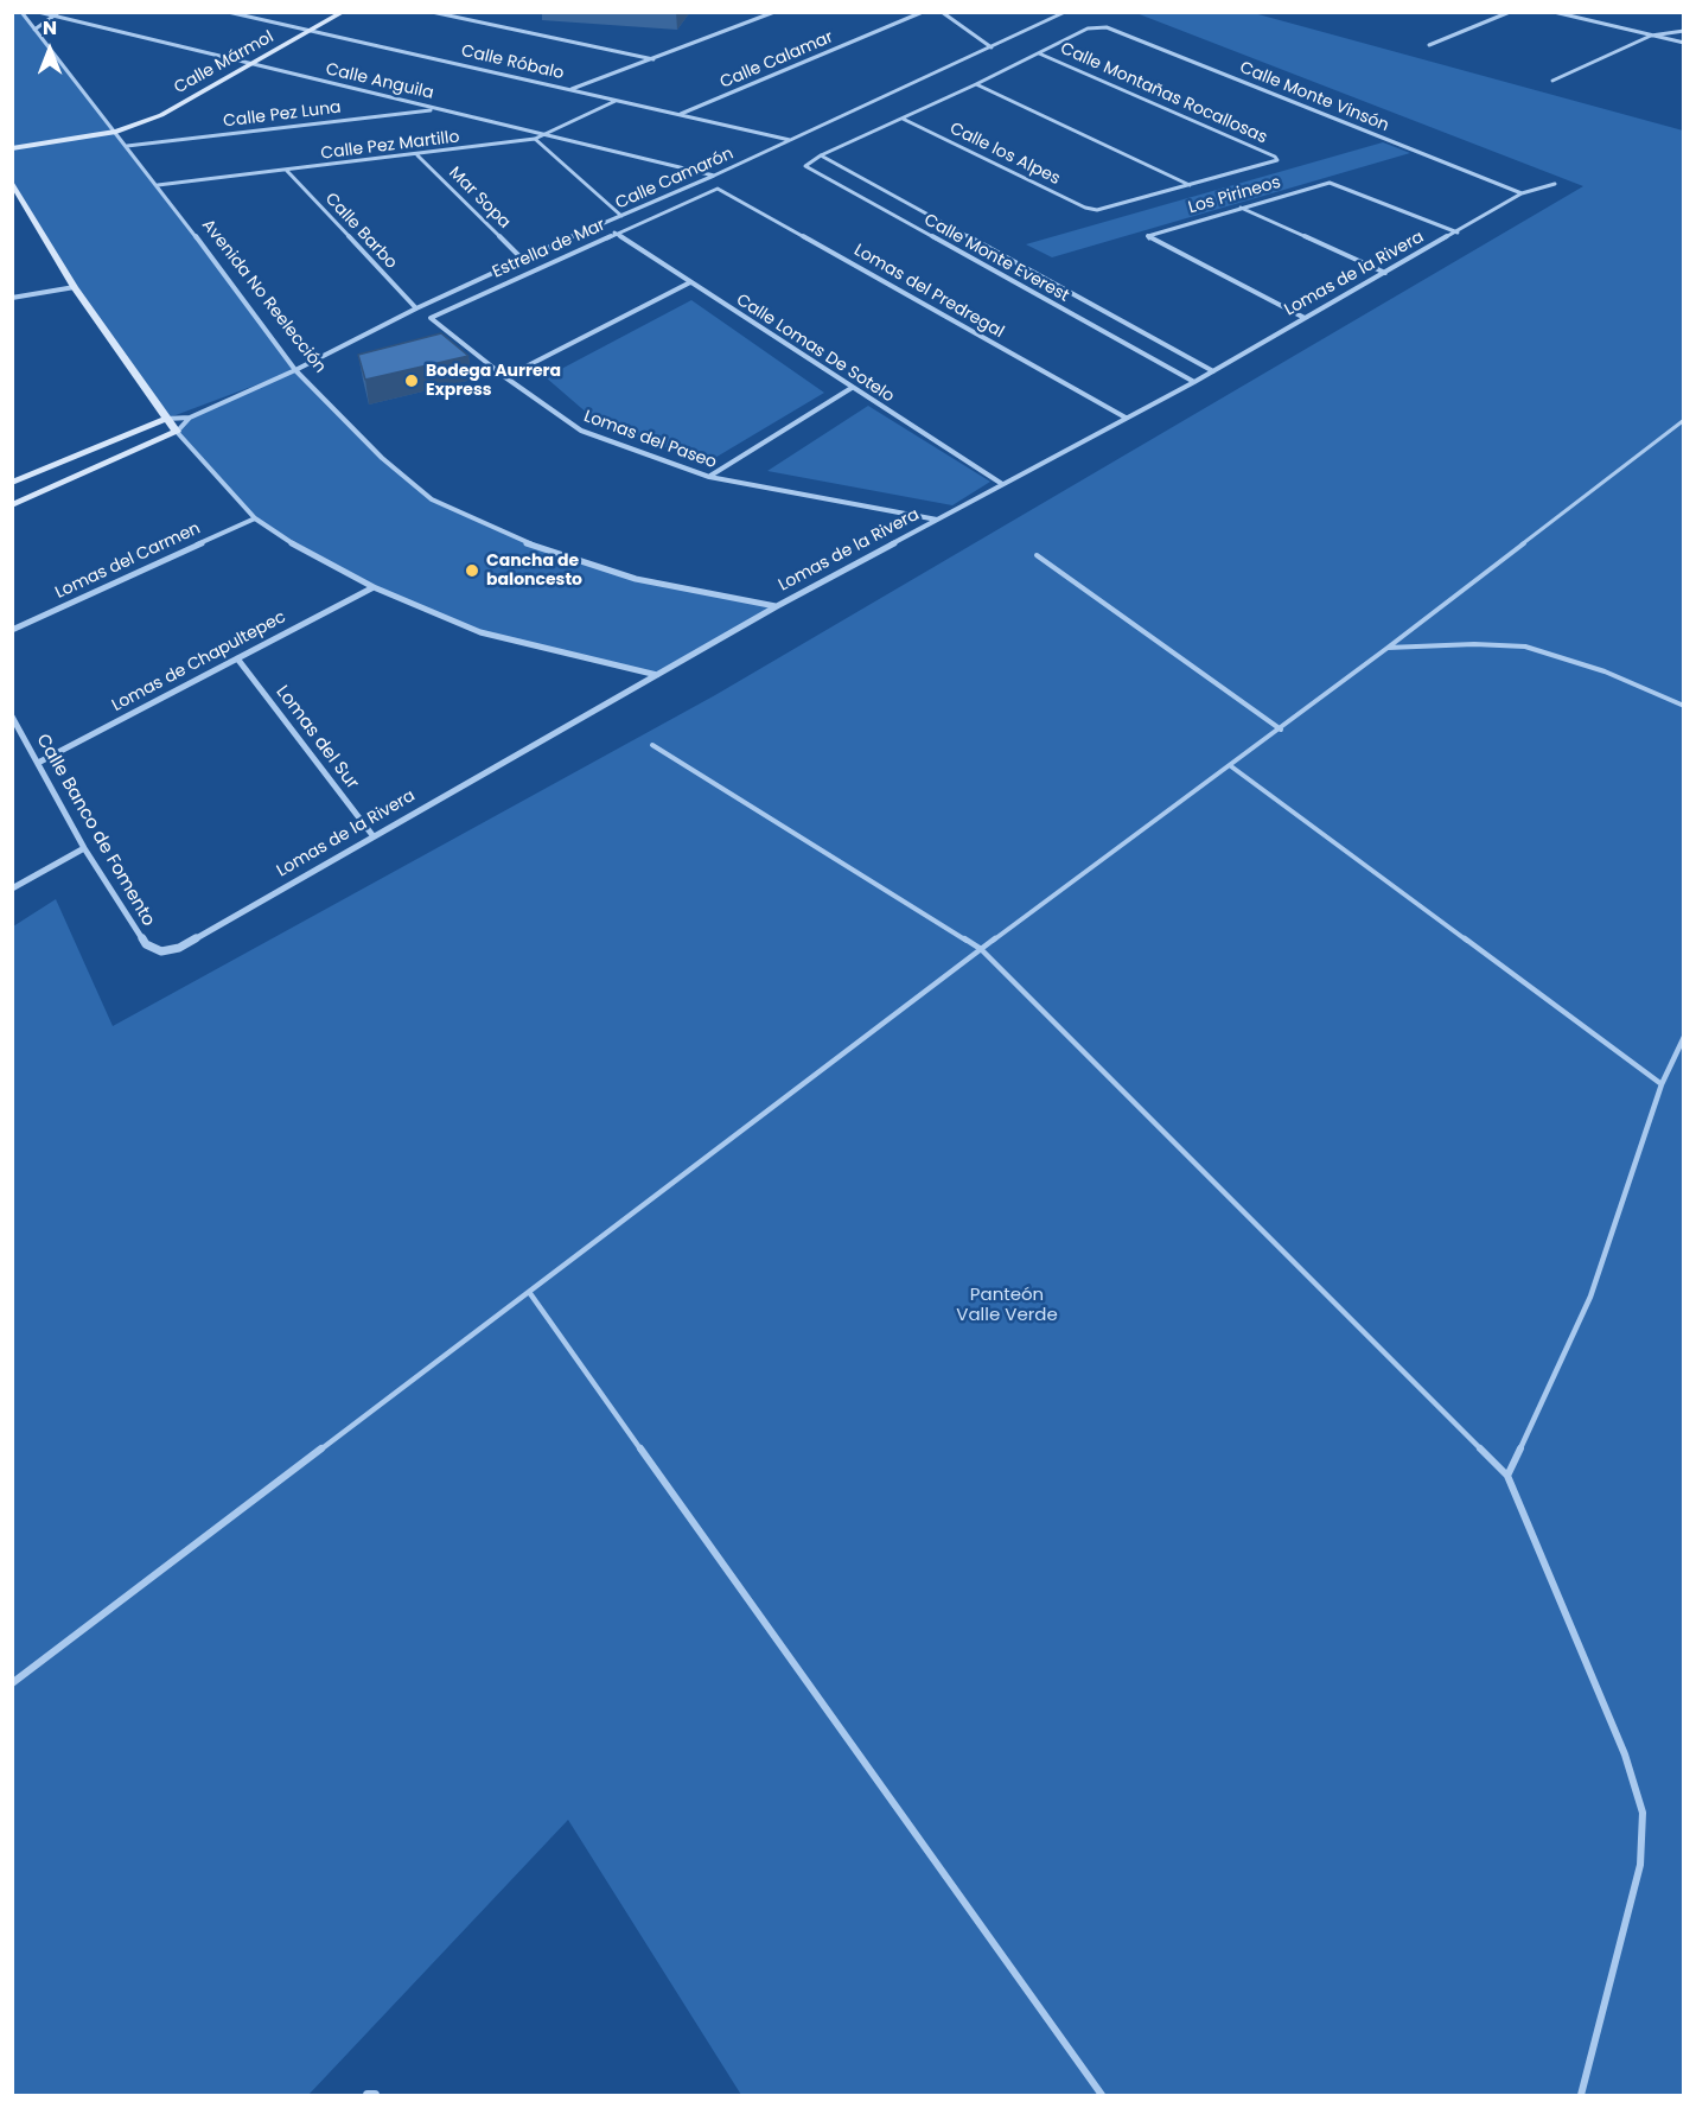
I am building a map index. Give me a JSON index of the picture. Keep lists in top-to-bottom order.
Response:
{
  "streets": {
    "street": [
      "Calle Calamar",
      "Calle Mármol",
      "Calle Róbalo",
      "Calle Anguila",
      "Calle Montañas Rocallosas",
      "Calle Monte Vinsón",
      "Calle Pez Luna",
      "Calle Pez Martillo",
      "Calle los Alpes",
      "Calle Camarón",
      "Los Pirineos",
      "Mar Sopa",
      "Calle Barbo",
      "Estrella de Mar",
      "Calle Monte Everest",
      "Lomas de la Rivera",
      "Lomas del Predregal",
      "Avenida No Reelección",
      "Calle Lomas De Sotelo",
      "Lomas del Paseo",
      "Lomas del Carmen",
      "Lomas de Chapultepec",
      "Lomas del Sur",
      "Calle Banco de Fomento"
    ]
  },
  "crossings": [
    ["Calle Calamar", "Calle Róbalo"],
    ["Calle Mármol", "Calle Róbalo"],
    ["Calle Mármol", "Calle Anguila"],
    ["Calle Mármol", "Avenida No Reelección"],
    ["Calle Róbalo", "Calle Pez Martillo"],
    ["Calle Róbalo", "Calle Camarón"],
    ["Calle Anguila", "Calle Pez Luna"],
    ["Calle Anguila", "Calle Pez Martillo"],
    ["Calle Anguila", "Calle Camarón"],
    ["Calle Montañas Rocallosas", "Calle Monte Vinsón"],
    ["Calle Montañas Rocallosas", "Calle los Alpes"],
    ["Calle Monte Vinsón", "Lomas de la Rivera"],
    ["Calle Pez Luna", "Avenida No Reelección"],
    ["Calle Pez Martillo", "Mar Sopa"],
    ["Calle Pez Martillo", "Calle Barbo"],
    ["Calle Pez Martillo", "Avenida No Reelección"],
    ["Calle Camarón", "Mar Sopa"],
    ["Calle Camarón", "Calle Barbo"],
    ["Calle Camarón", "Avenida No Reelección"],
    ["Los Pirineos", "Lomas de la Rivera"],
    ["Estrella de Mar", "Lomas del Predregal"],
    ["Estrella de Mar", "Calle Lomas De Sotelo"],
    ["Estrella de Mar", "Lomas del Paseo"],
    ["Calle Monte Everest", "Lomas de la Rivera"],
    ["Lomas de la Rivera", "Lomas del Predregal"],
    ["Lomas de la Rivera", "Avenida No Reelección"],
    ["Lomas de la Rivera", "Calle Lomas De Sotelo"],
    ["Lomas de la Rivera", "Lomas del Paseo"],
    ["Lomas de la Rivera", "Lomas del Sur"],
    ["Lomas de la Rivera", "Calle Banco de Fomento"],
    ["Lomas de Chapultepec", "Lomas del Sur"],
    ["Lomas de Chapultepec", "Calle Banco de Fomento"]
  ],
  "parks": ["Panteón Valle Verde"],
  "places": ["Bodega Aurrera Express", "Cancha de baloncesto"],
  "north": "top"
}
